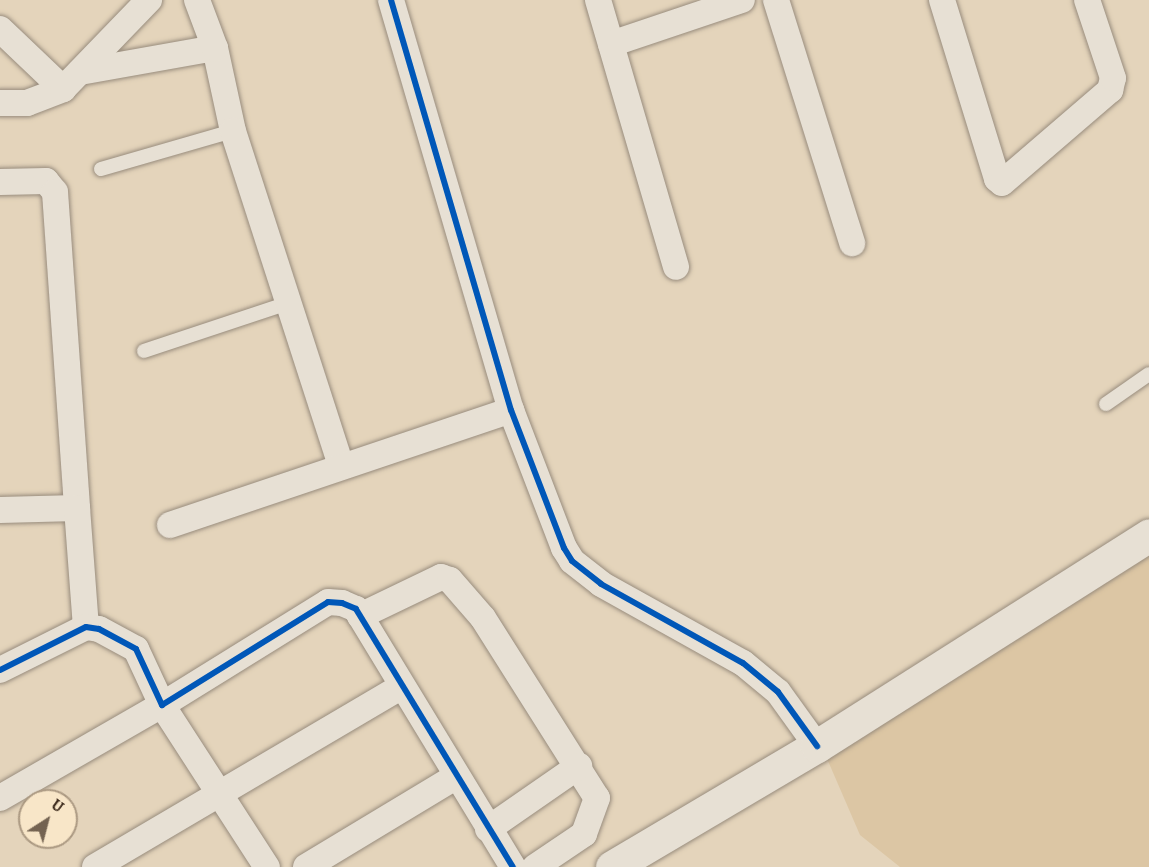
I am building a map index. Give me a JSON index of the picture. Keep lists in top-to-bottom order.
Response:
{
  "north": "top right"
}
